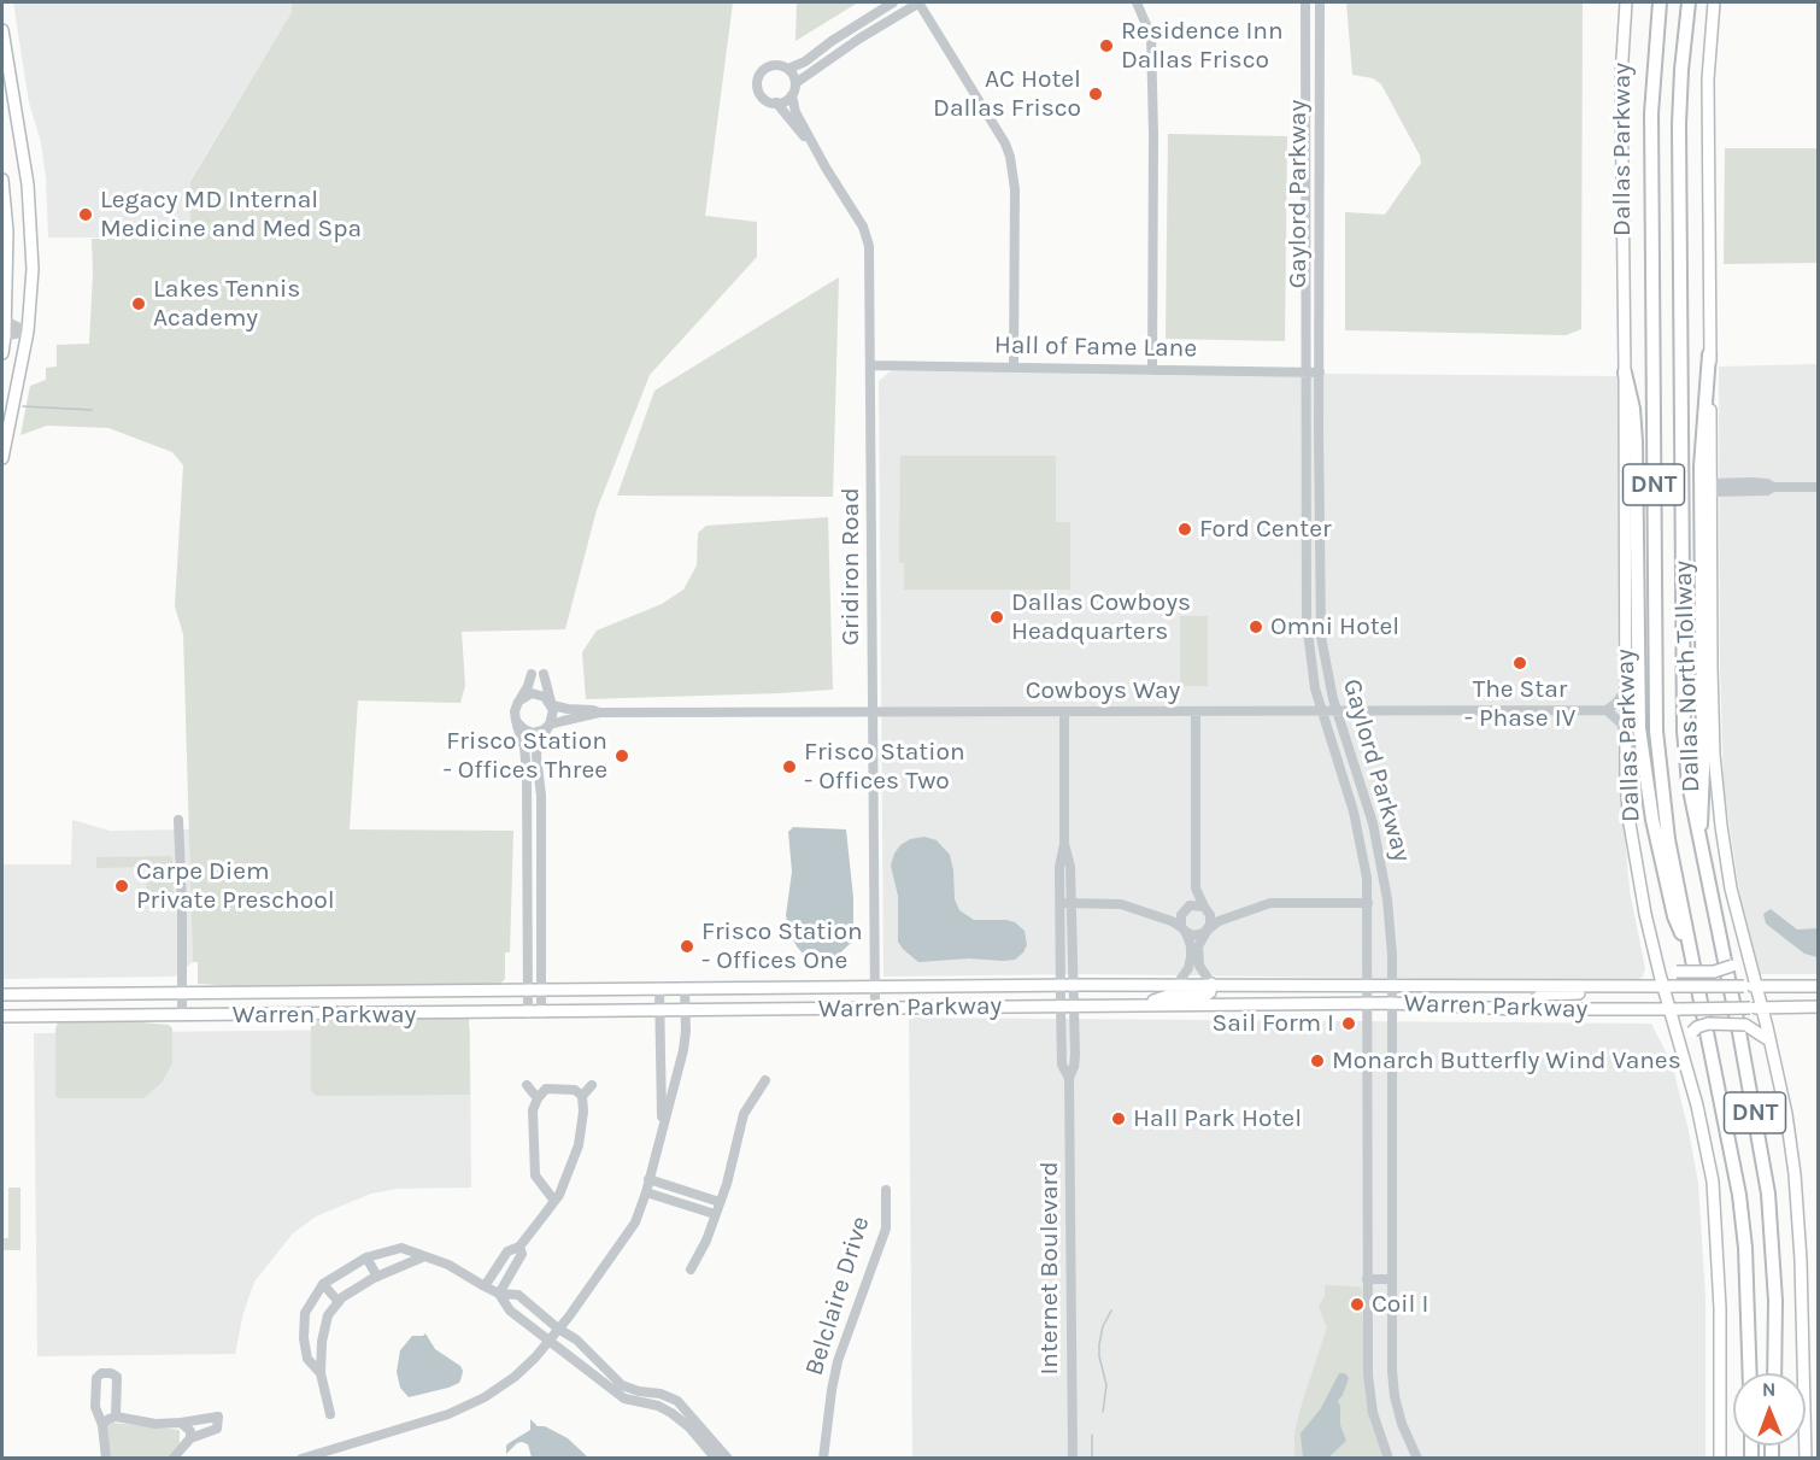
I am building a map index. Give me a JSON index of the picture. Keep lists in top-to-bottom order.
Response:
{
  "streets": {
    "highway": ["DNT", "Dallas North Tollway"],
    "main road": ["Dallas Parkway", "Warren Parkway"],
    "street": [
      "Gaylord Parkway",
      "Hall of Fame Lane",
      "Gridiron Road",
      "Cowboys Way",
      "Internet Boulevard",
      "Belclaire Drive"
    ]
  },
  "crossings": [
    ["Dallas Parkway", "Warren Parkway"],
    ["Gaylord Parkway", "Hall of Fame Lane"],
    ["Gaylord Parkway", "Cowboys Way"],
    ["Gaylord Parkway", "Warren Parkway"],
    ["Hall of Fame Lane", "Gridiron Road"],
    ["Gridiron Road", "Cowboys Way"],
    ["Gridiron Road", "Warren Parkway"],
    ["Warren Parkway", "Internet Boulevard"]
  ],
  "places": [
    "Residence Inn Dallas Frisco",
    "AC Hotel Dallas Frisco",
    "Legacy MD Internal Medicine and Med Spa",
    "Lakes Tennis Academy",
    "Ford Center",
    "Dallas Cowboys Headquarters",
    "Omni Hotel",
    "The Star - Phase IV",
    "Frisco Station - Offices Three",
    "Frisco Station - Offices Two",
    "Carpe Diem Private Preschool",
    "Frisco Station - Offices One",
    "Sail Form I",
    "Monarch Butterfly Wind Vanes",
    "Hall Park Hotel",
    "Coil I"
  ],
  "north": "top"
}
